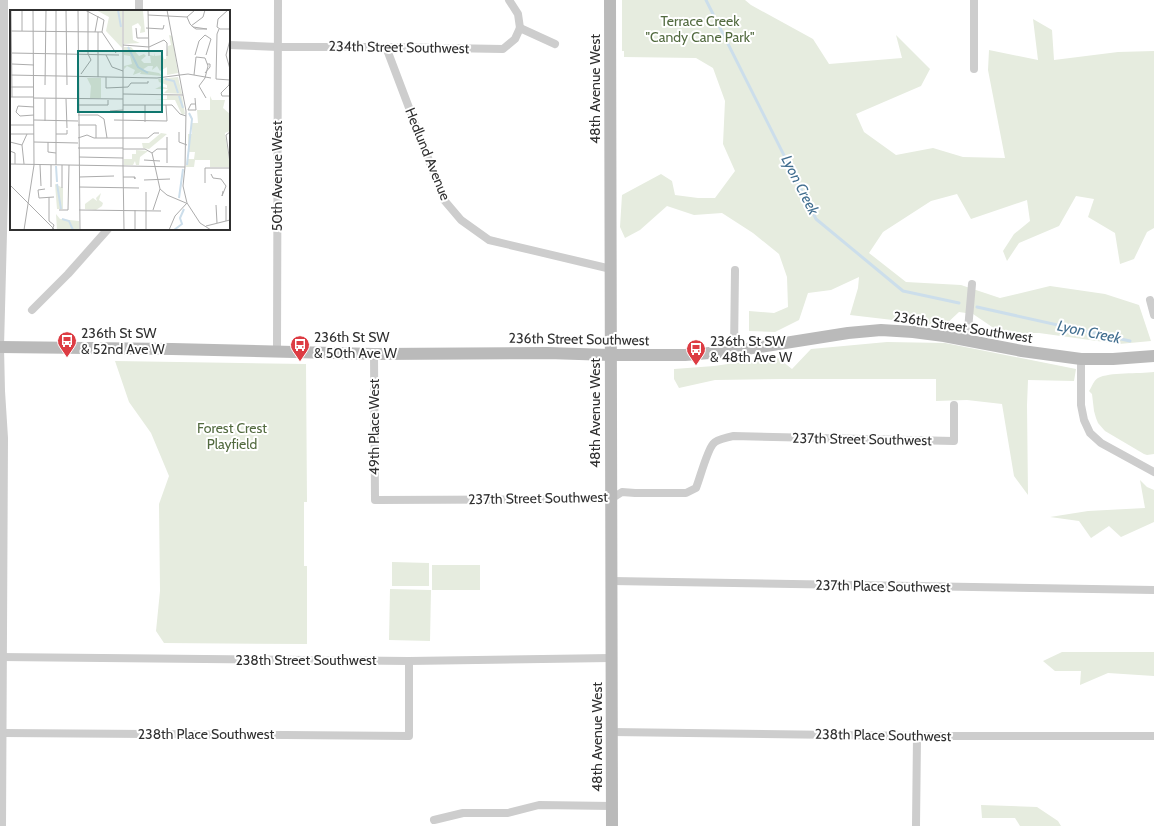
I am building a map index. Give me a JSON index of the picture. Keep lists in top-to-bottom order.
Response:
{
  "streets": {
    "main road": ["48th Avenue West", "236th Street Southwest"],
    "street": [
      "234th Street Southwest",
      "Hedlund Avenue",
      "50th Avenue West",
      "49th Place West",
      "237th Street Southwest",
      "237th Place Southwest",
      "238th Street Southwest",
      "238th Place Southwest"
    ]
  },
  "crossings": [
    ["234th Street Southwest", "Hedlund Avenue"],
    ["234th Street Southwest", "50th Avenue West"],
    ["48th Avenue West", "Hedlund Avenue"],
    ["48th Avenue West", "236th Street Southwest"],
    ["48th Avenue West", "237th Street Southwest"],
    ["48th Avenue West", "237th Place Southwest"],
    ["48th Avenue West", "238th Street Southwest"],
    ["48th Avenue West", "238th Place Southwest"],
    ["50th Avenue West", "236th Street Southwest"],
    ["236th Street Southwest", "49th Place West"],
    ["49th Place West", "237th Street Southwest"],
    ["238th Street Southwest", "238th Place Southwest"]
  ],
  "water": ["Lyon Creek"],
  "parks": ["Terrace Creek \"Candy Cane Park\"", "Forest Crest Playfield"],
  "places": {
    "bus stop": ["236th St SW & 52nd Ave W", "236th St SW & 50th Ave W", "236th St SW & 48th Ave W"]
  }
}
